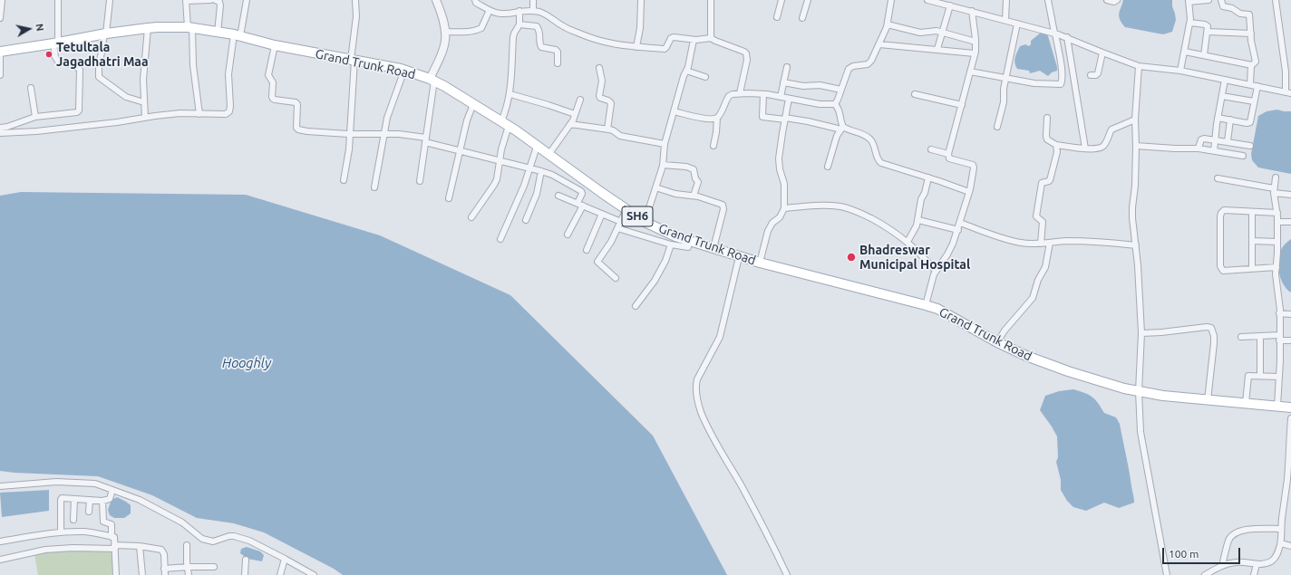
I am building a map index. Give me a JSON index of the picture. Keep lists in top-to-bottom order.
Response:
{
  "streets": {
    "main road": ["Grand Trunk Road", "SH6"]
  },
  "water": ["Hooghly"],
  "places": ["Tetultala Jagadhatri Maa", "Bhadreswar Municipal Hospital"],
  "scale_bar": "100 m",
  "north": "right"
}
